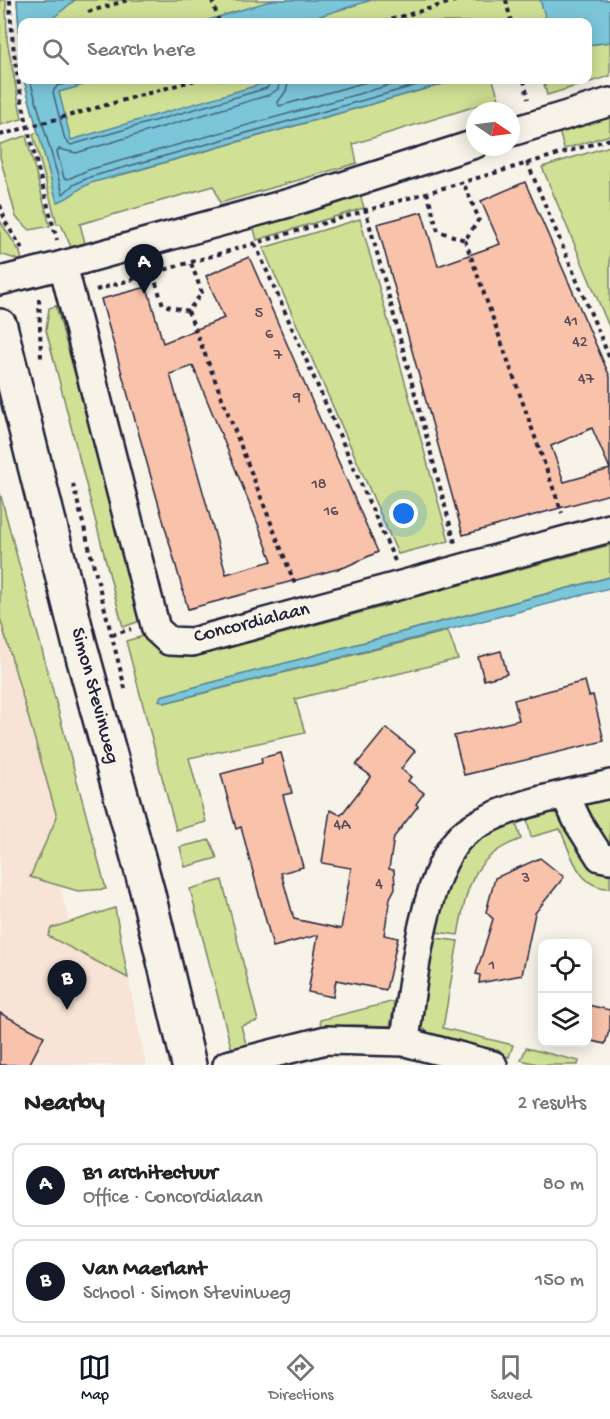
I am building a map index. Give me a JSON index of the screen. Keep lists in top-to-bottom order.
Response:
{
  "streets": {
    "street": ["Concordialaan", "Simon Stevinweg"]
  },
  "house_numbers": [
    "5",
    "41",
    "6",
    "42",
    "7",
    "47",
    "9",
    "18",
    "16",
    "4A",
    "3",
    "4",
    "1"
  ],
  "north": "right",
  "page": {
    "search": "Search here",
    "pins": ["A", "B"],
    "heading": ["Nearby", "2 results"],
    "list": [
      {
        "mark": "A",
        "name": "B1 architectuur",
        "note": "Office · Concordialaan",
        "value": "80 m"
      },
      {
        "mark": "B",
        "name": "Van Maerlant",
        "note": "School · Simon Stevinweg",
        "value": "150 m"
      }
    ],
    "nav": ["Map", "Directions", "Saved"]
  }
}
